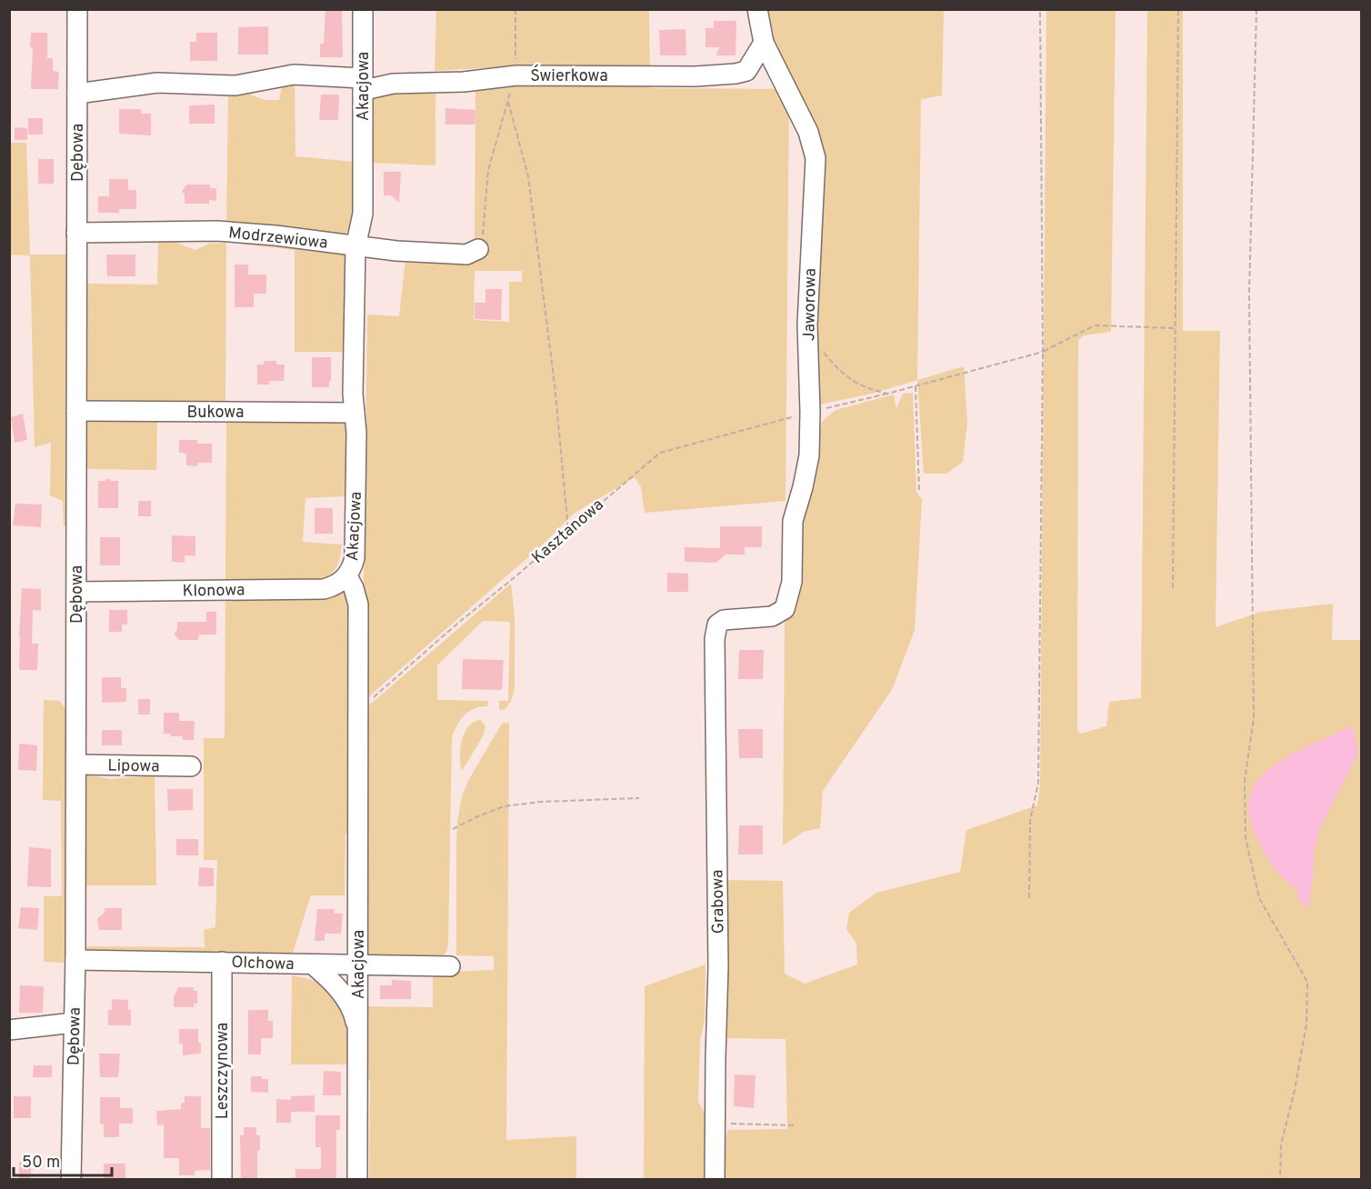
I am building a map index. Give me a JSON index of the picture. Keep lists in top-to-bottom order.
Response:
{
  "streets": {
    "street": [
      "Świerkowa",
      "Akacjowa",
      "Dębowa",
      "Modrzewiowa",
      "Jaworowa",
      "Bukowa",
      "Klonowa",
      "Lipowa",
      "Grabowa",
      "Olchowa",
      "Leszczynowa"
    ],
    "path": ["Kasztanowa"]
  },
  "crossings": [
    ["Świerkowa", "Akacjowa"],
    ["Świerkowa", "Dębowa"],
    ["Świerkowa", "Jaworowa"],
    ["Akacjowa", "Modrzewiowa"],
    ["Akacjowa", "Bukowa"],
    ["Akacjowa", "Kasztanowa"],
    ["Akacjowa", "Klonowa"],
    ["Akacjowa", "Olchowa"],
    ["Dębowa", "Modrzewiowa"],
    ["Dębowa", "Bukowa"],
    ["Dębowa", "Klonowa"],
    ["Dębowa", "Lipowa"],
    ["Dębowa", "Olchowa"],
    ["Jaworowa", "Kasztanowa"],
    ["Jaworowa", "Grabowa"],
    ["Olchowa", "Leszczynowa"]
  ],
  "scale_bar": "50 m"
}
